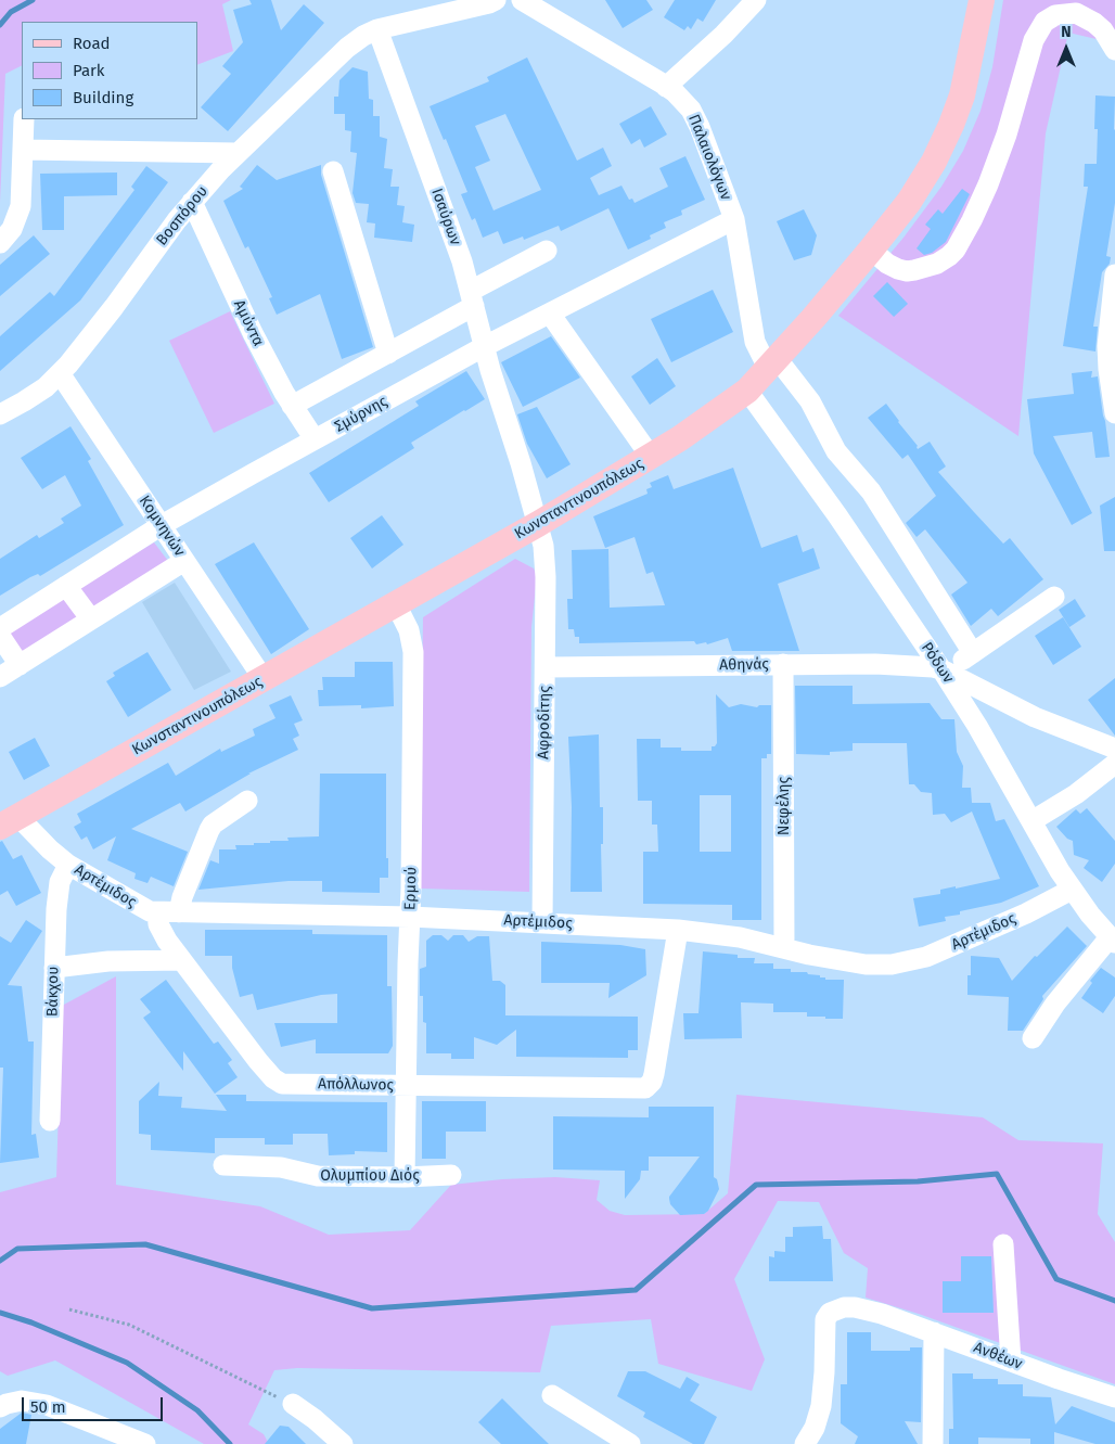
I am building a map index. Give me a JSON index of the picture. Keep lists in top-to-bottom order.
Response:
{
  "streets": {
    "main road": ["Κωνσταντινουπόλεως"],
    "street": [
      "Παλαιολόγων",
      "Βοσπόρου",
      "Ισαύρων",
      "Αμύντα",
      "Σμύρνης",
      "Κομνηνών",
      "Ρόδων",
      "Αθηνάς",
      "Αφροδίτης",
      "Νεφέλης",
      "Αρτέμιδος",
      "Ερμού",
      "Βάκχου",
      "Απόλλωνος",
      "Ολυμπίου Διός",
      "Ανθέων"
    ]
  },
  "crossings": [
    ["Παλαιολόγων", "Σμύρνης"],
    ["Παλαιολόγων", "Κωνσταντινουπόλεως"],
    ["Βοσπόρου", "Ισαύρων"],
    ["Βοσπόρου", "Αμύντα"],
    ["Βοσπόρου", "Κομνηνών"],
    ["Ισαύρων", "Σμύρνης"],
    ["Ισαύρων", "Κωνσταντινουπόλεως"],
    ["Ισαύρων", "Αφροδίτης"],
    ["Αμύντα", "Σμύρνης"],
    ["Σμύρνης", "Κομνηνών"],
    ["Κωνσταντινουπόλεως", "Κομνηνών"],
    ["Κωνσταντινουπόλεως", "Ρόδων"],
    ["Κωνσταντινουπόλεως", "Αφροδίτης"],
    ["Κωνσταντινουπόλεως", "Αρτέμιδος"],
    ["Κωνσταντινουπόλεως", "Ερμού"],
    ["Ρόδων", "Αθηνάς"],
    ["Ρόδων", "Αρτέμιδος"],
    ["Αθηνάς", "Αφροδίτης"],
    ["Αθηνάς", "Νεφέλης"],
    ["Αφροδίτης", "Αρτέμιδος"],
    ["Νεφέλης", "Αρτέμιδος"],
    ["Αρτέμιδος", "Ερμού"],
    ["Αρτέμιδος", "Βάκχου"],
    ["Αρτέμιδος", "Απόλλωνος"],
    ["Ερμού", "Απόλλωνος"],
    ["Ερμού", "Ολυμπίου Διός"]
  ],
  "legend": ["Road", "Park", "Building"],
  "scale_bar": "50 m",
  "north": "top"
}
